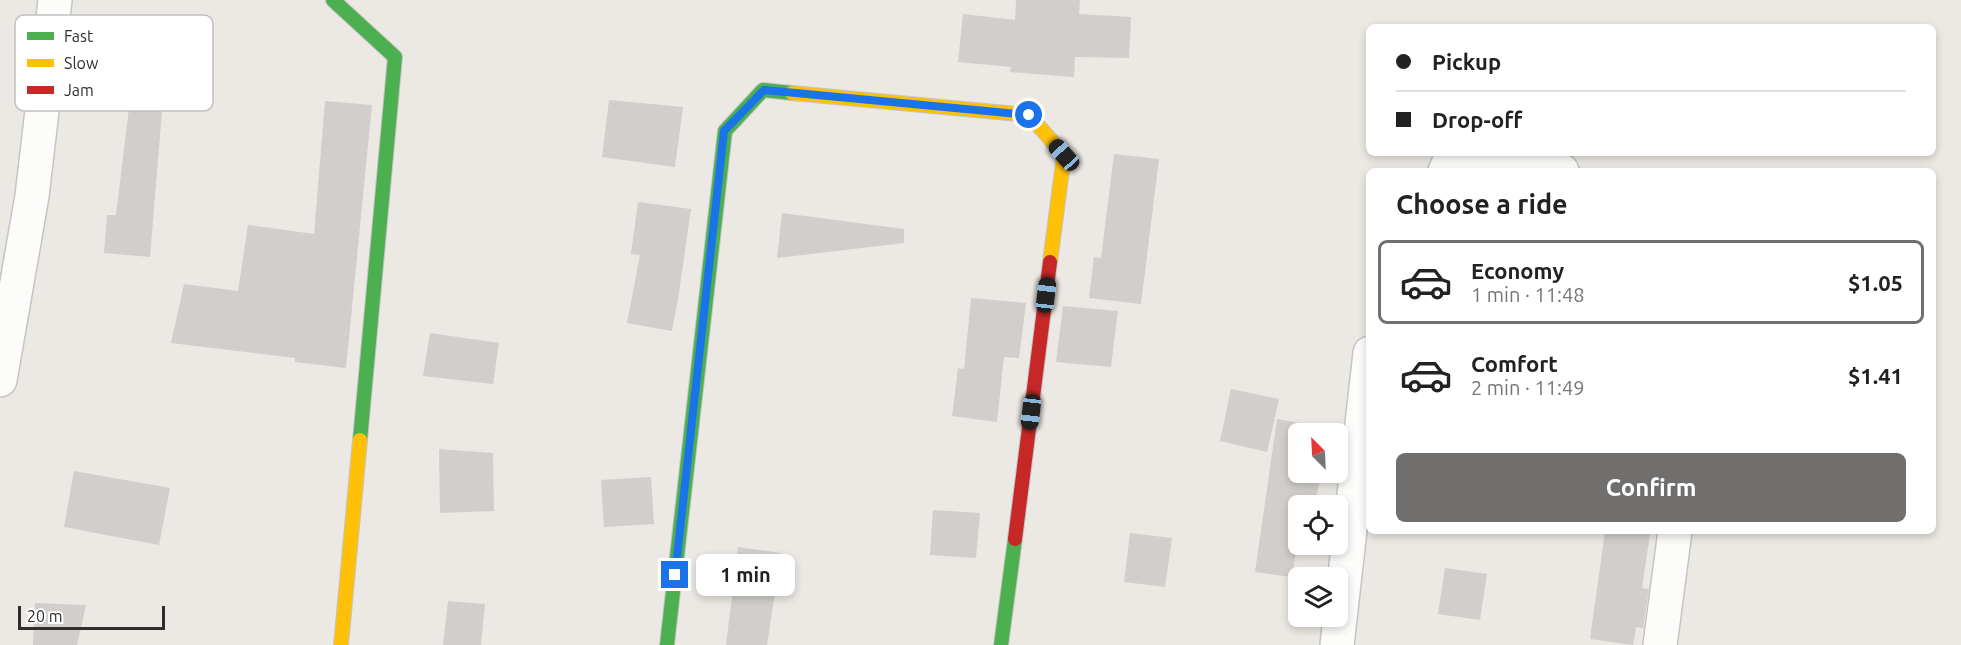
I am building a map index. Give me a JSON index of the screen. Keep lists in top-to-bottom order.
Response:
{
  "legend": ["Fast", "Slow", "Jam"],
  "scale_bar": "20 m",
  "north": "top left",
  "page": {
    "banner": ["Pickup", "Drop-off"],
    "heading": "Choose a ride",
    "list": [
      {
        "name": "Economy",
        "note": "1 min · 11:48",
        "value": "$1.05"
      },
      {
        "name": "Comfort",
        "note": "2 min · 11:49",
        "value": "$1.41"
      }
    ],
    "buttons": "Confirm",
    "bubble": "1 min",
    "scale": "20 m"
  }
}
